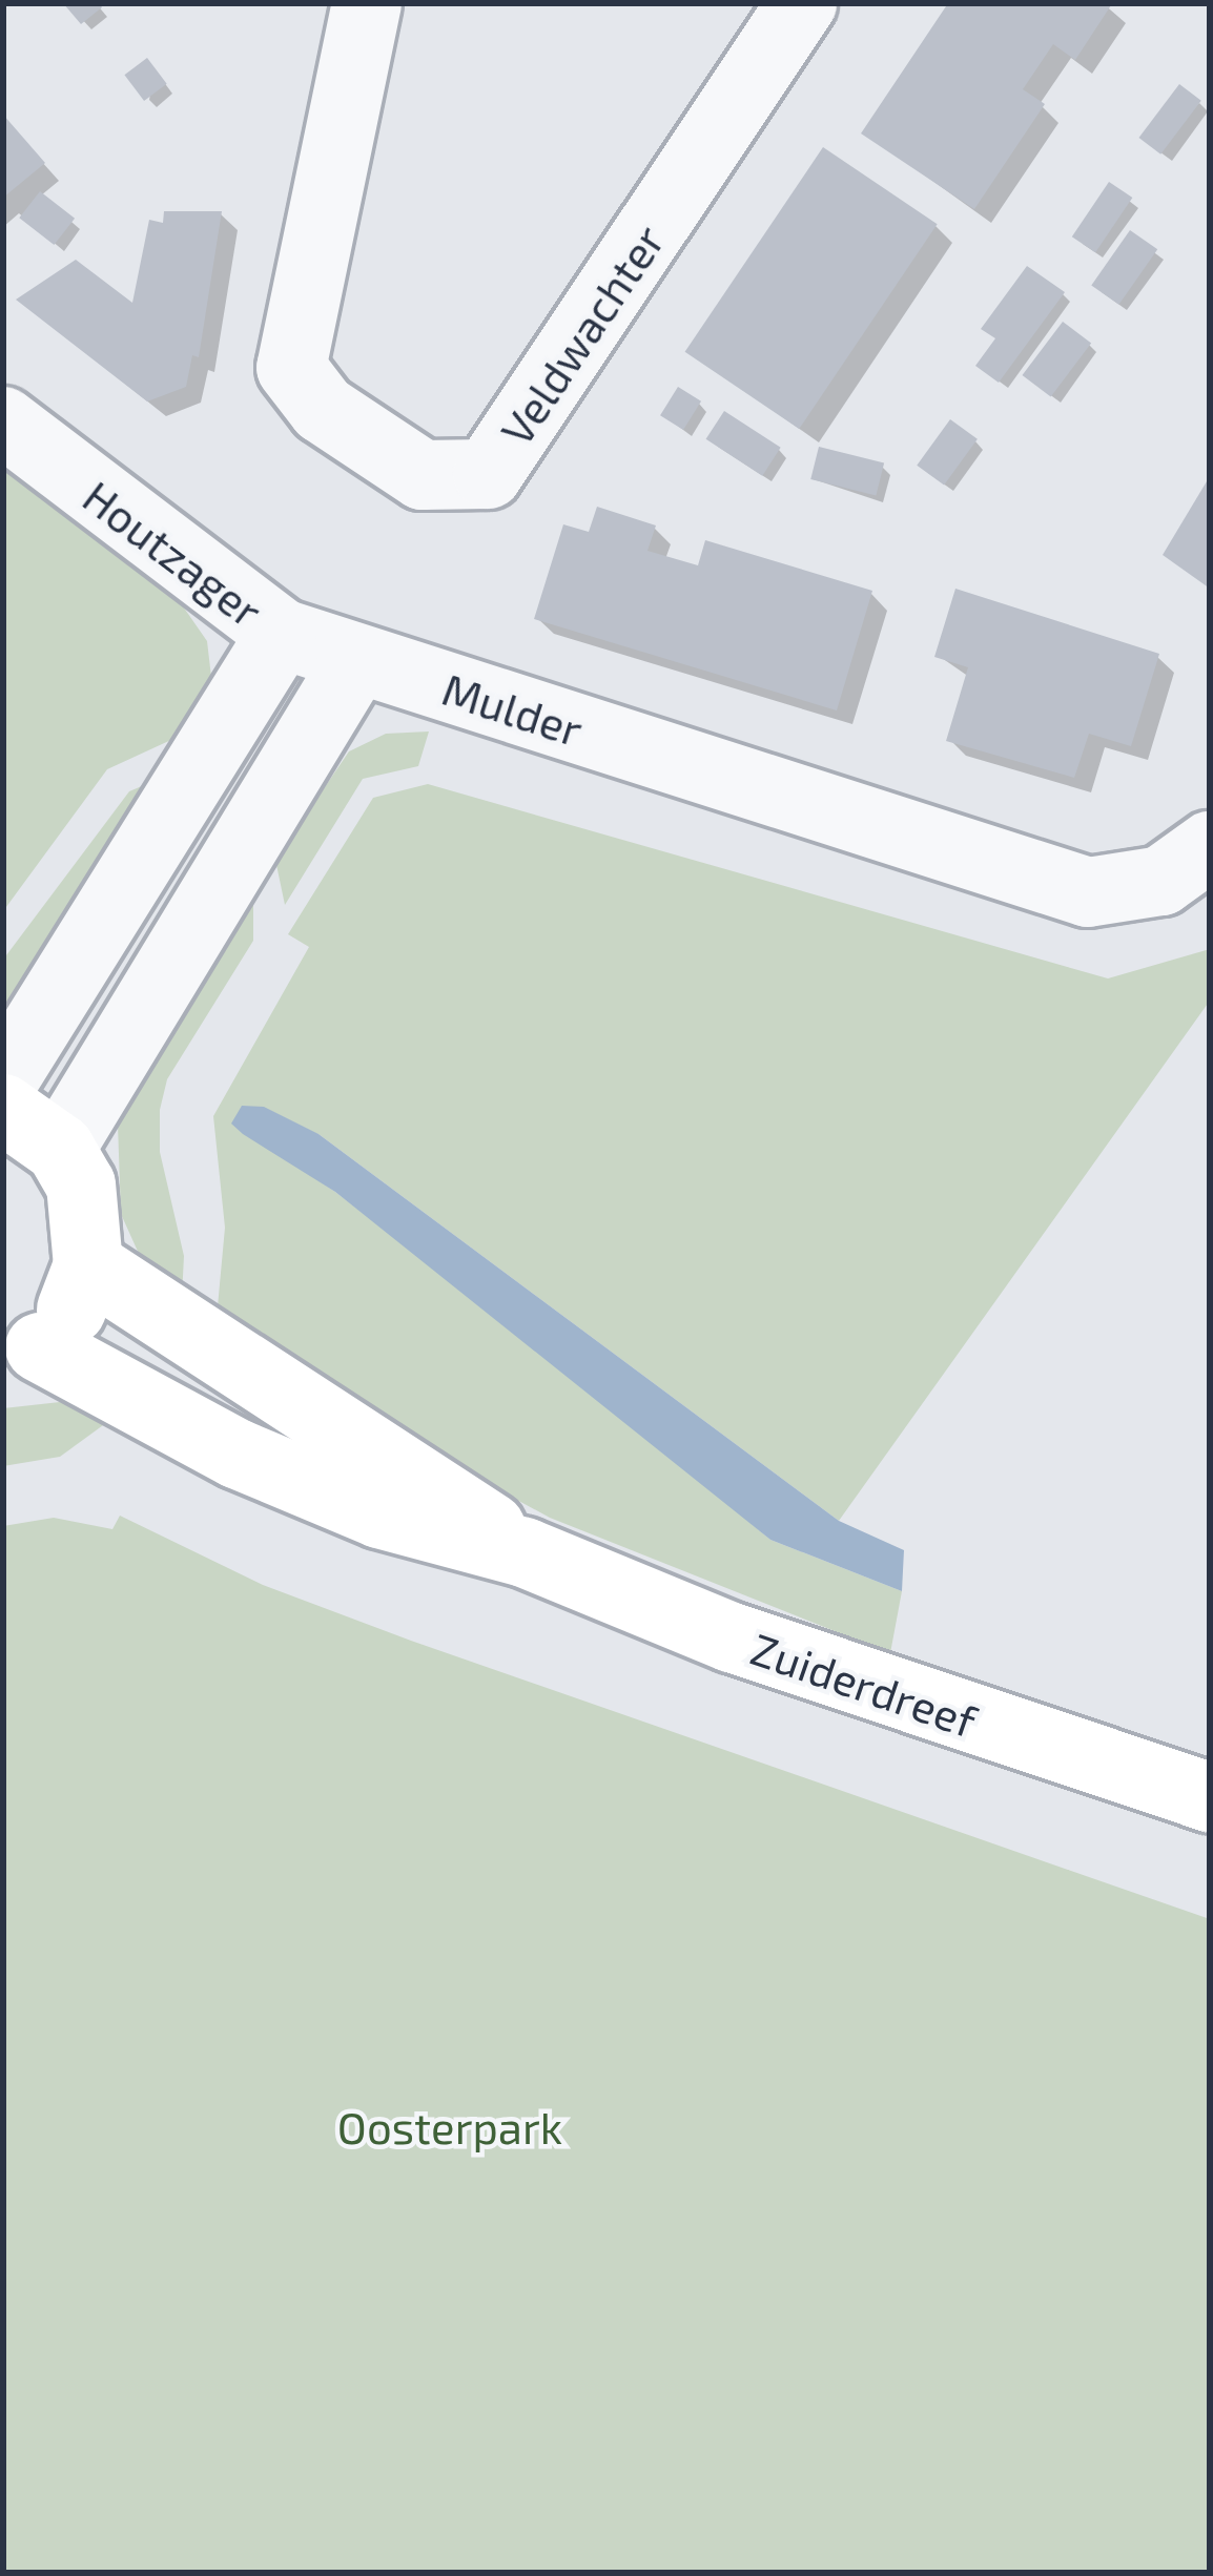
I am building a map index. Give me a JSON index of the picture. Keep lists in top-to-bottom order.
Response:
{
  "streets": {
    "street": [
      "Veldwachter",
      "Houtzager",
      "Mulder",
      "Zuiderdreef"
    ]
  },
  "crossings": [
    ["Houtzager", "Mulder"]
  ],
  "parks": ["Oosterpark"]
}
